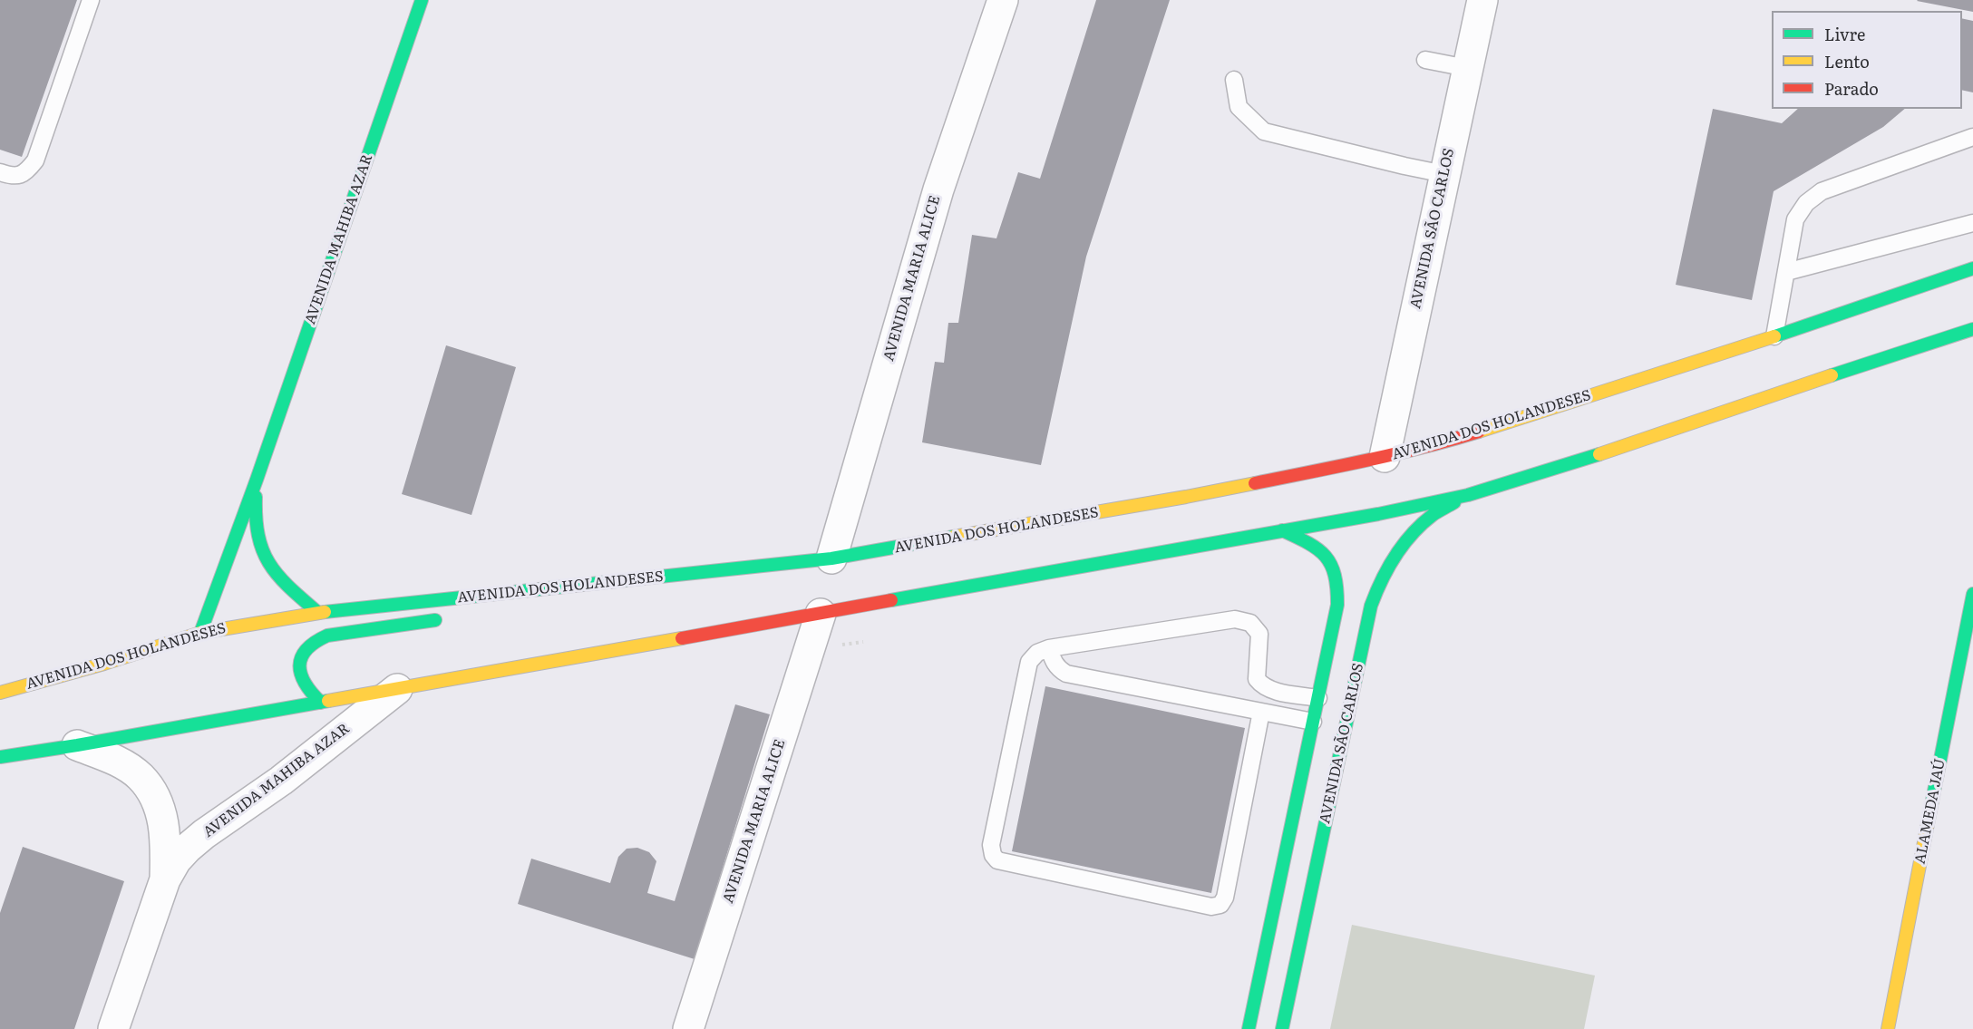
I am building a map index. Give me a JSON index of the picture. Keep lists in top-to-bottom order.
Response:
{
  "streets": {
    "main road": [
      "AVENIDA SÃO CARLOS",
      "AVENIDA MAHIBA AZAR",
      "AVENIDA DOS HOLANDESES",
      "ALAMEDA JAÚ"
    ],
    "street": ["AVENIDA MARIA ALICE"]
  },
  "crossings": [
    ["AVENIDA SÃO CARLOS", "AVENIDA DOS HOLANDESES"],
    ["AVENIDA MAHIBA AZAR", "AVENIDA DOS HOLANDESES"],
    ["AVENIDA MARIA ALICE", "AVENIDA DOS HOLANDESES"]
  ],
  "legend": ["Livre", "Lento", "Parado"]
}
